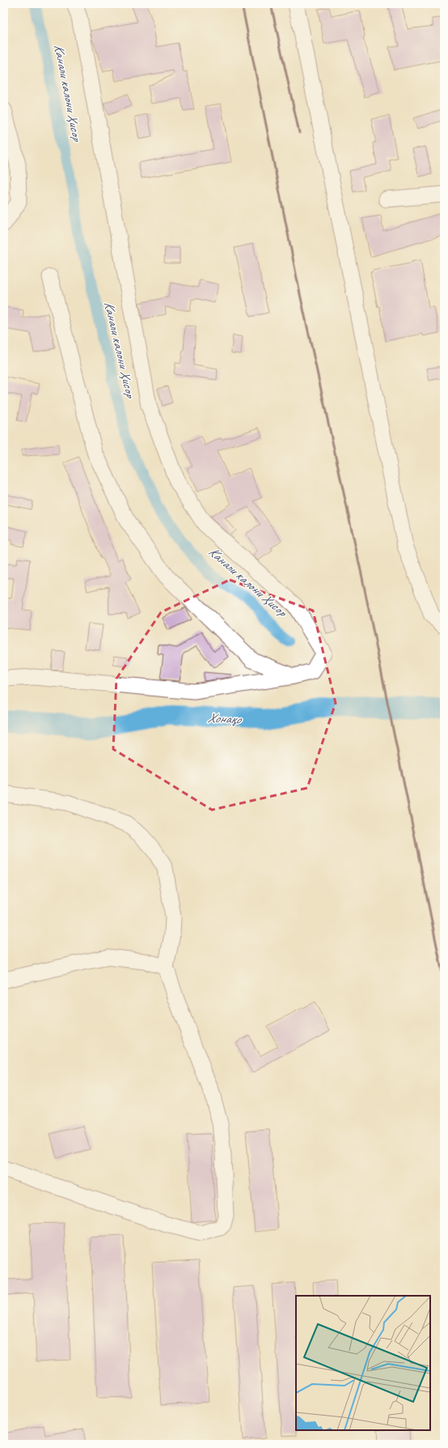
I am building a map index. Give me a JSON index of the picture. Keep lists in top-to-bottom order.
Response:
{
  "water": ["Канали калони Ҳисор", "Хонақо"]
}
